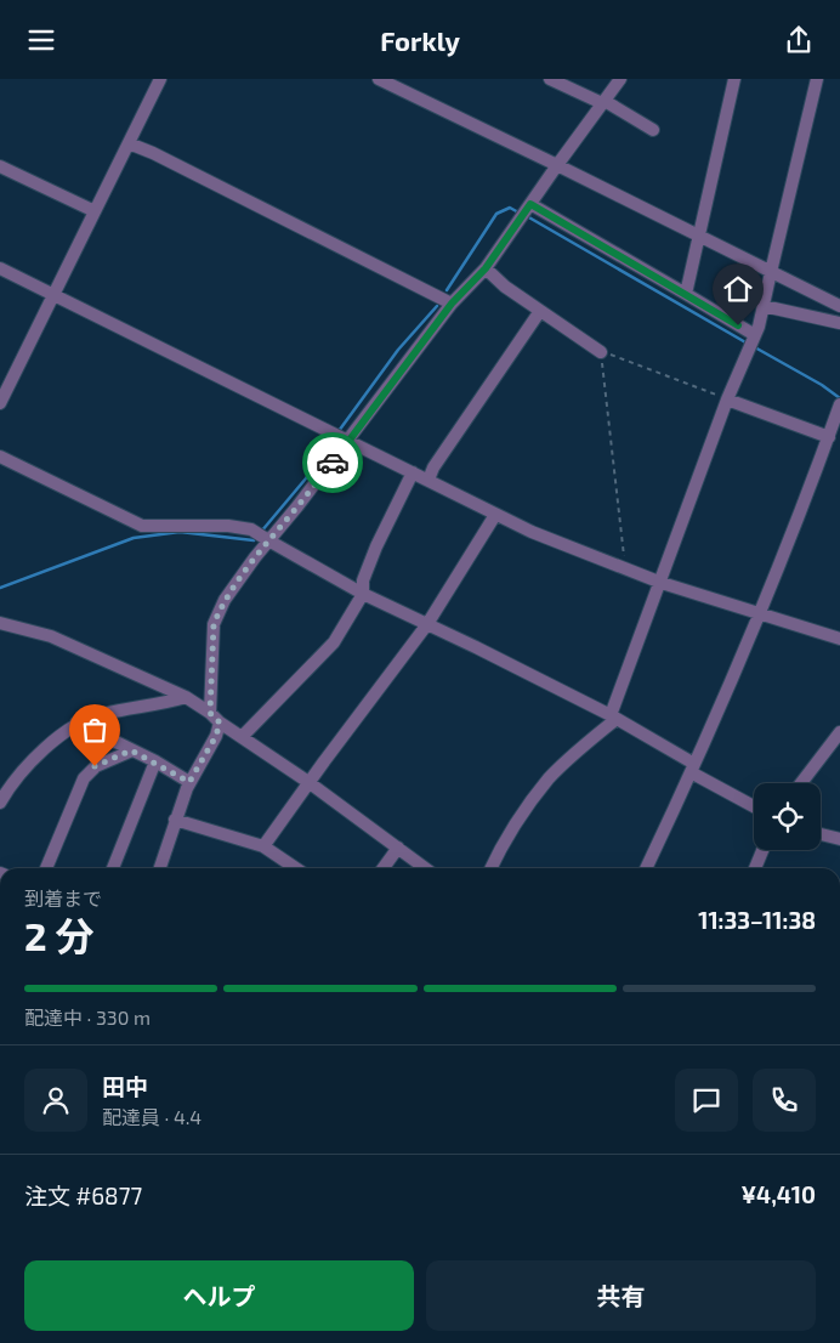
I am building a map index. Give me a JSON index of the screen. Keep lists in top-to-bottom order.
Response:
{
  "page": {
    "header": "Forkly",
    "heading": ["2 分", "到着まで", "11:33–11:38"],
    "panel": [
      "田中",
      "配達員 · 4.4",
      "注文 #6877",
      "¥4,410"
    ],
    "bar": "配達中 · 330 m",
    "buttons": ["ヘルプ", "共有"]
  }
}
